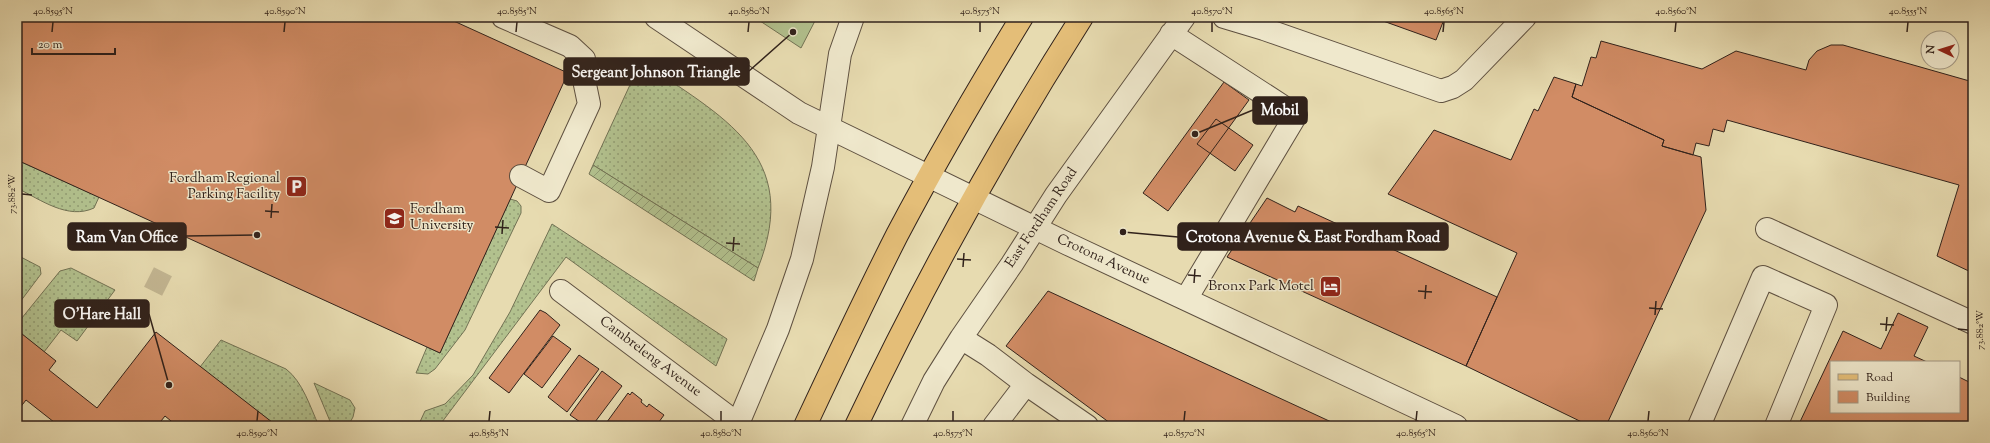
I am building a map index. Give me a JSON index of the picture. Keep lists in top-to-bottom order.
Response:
{
  "streets": {
    "street": ["East Fordham Road", "Crotona Avenue", "Cambreleng Avenue"]
  },
  "crossings": [
    ["East Fordham Road", "Crotona Avenue"]
  ],
  "places": {
    "other": [
      "Sergeant Johnson Triangle",
      "Mobil",
      "Crotona Avenue & East Fordham Road",
      "Ram Van Office",
      "O'Hare Hall"
    ],
    "parking": ["Fordham Regional Parking Facility"],
    "school or university": ["Fordham University"],
    "hotel": ["Bronx Park Motel"]
  },
  "legend": ["Road", "Building"],
  "scale_bar": "20 m",
  "north": "left",
  "coordinates": [
    "40.8595°N",
    "40.8590°N",
    "40.8585°N",
    "40.8580°N",
    "40.8575°N",
    "40.8570°N",
    "40.8565°N",
    "40.8560°N",
    "40.8555°N",
    "73.882°W"
  ]
}
